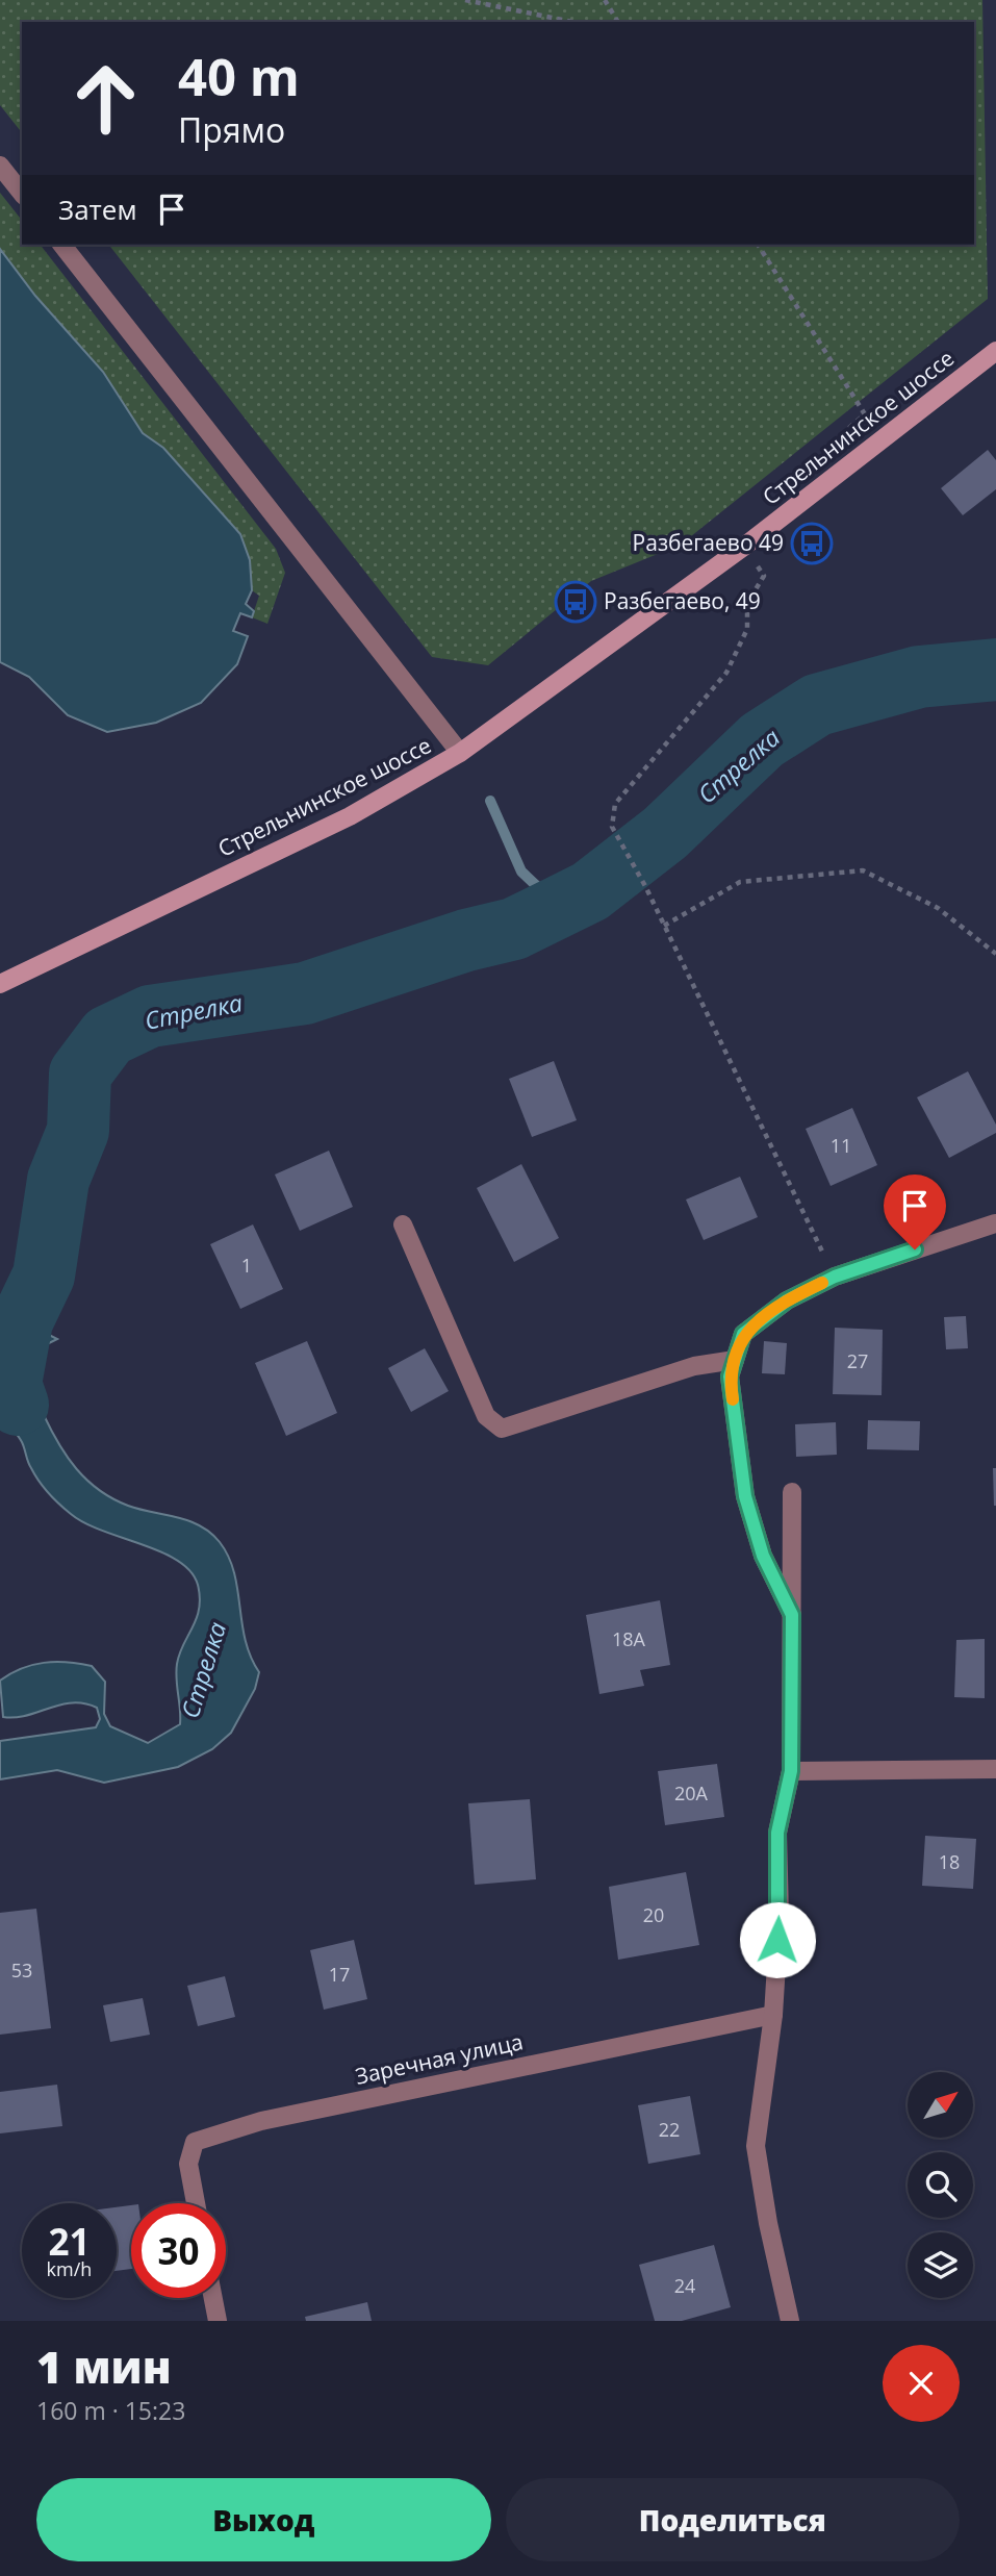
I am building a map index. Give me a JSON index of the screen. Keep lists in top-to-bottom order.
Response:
{
  "streets": {
    "main road": ["Стрельнинское шоссе"],
    "street": ["Заречная улица"]
  },
  "water": ["Стрелка"],
  "places": {
    "bus stop": ["Разбегаево 49", "Разбегаево, 49"]
  },
  "house_numbers": [
    "11",
    "1",
    "27",
    "18А",
    "20А",
    "18",
    "20",
    "53",
    "17",
    "22",
    "24"
  ],
  "north": "top right",
  "page": {
    "turn": ["40 m", "Прямо"],
    "then": "Затем",
    "speed": "21 km/h",
    "limit": "30",
    "heading": ["1 мин", "160 m · 15:23"],
    "buttons": ["Выход", "Поделиться"]
  }
}
